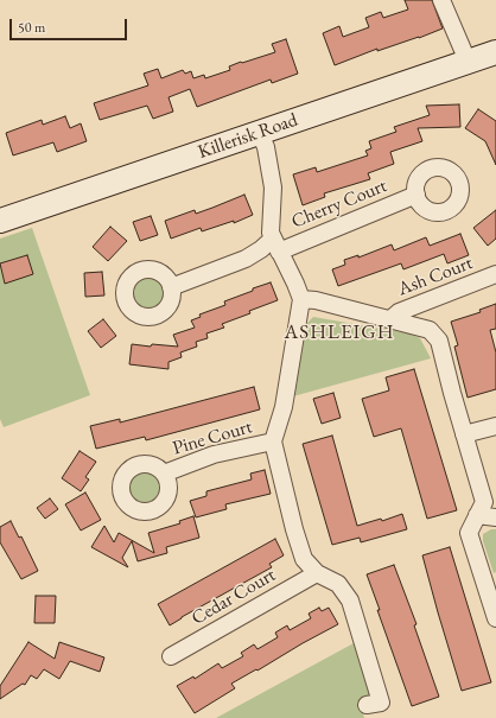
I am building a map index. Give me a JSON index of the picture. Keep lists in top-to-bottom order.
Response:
{
  "streets": {
    "main road": ["Killerisk Road"],
    "street": [
      "Cherry Court",
      "Ash Court",
      "Pine Court",
      "Cedar Court"
    ]
  },
  "districts": ["ASHLEIGH"],
  "scale_bar": "50 m"
}
